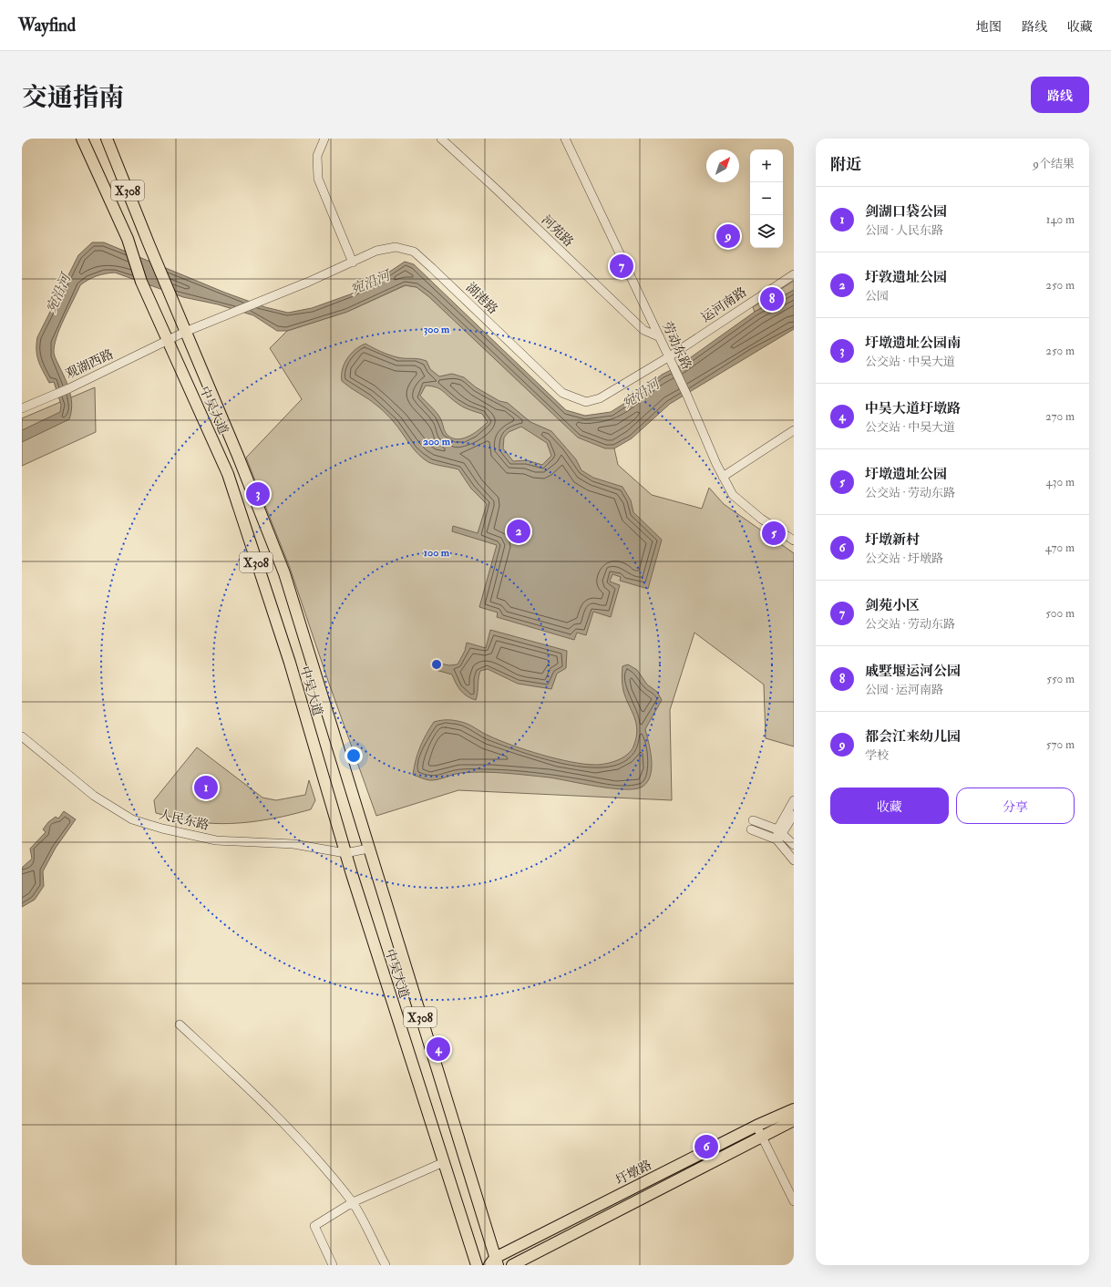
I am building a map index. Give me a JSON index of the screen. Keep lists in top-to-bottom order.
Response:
{
  "streets": {
    "main road": ["X308", "中吴大道", "圩墩路"],
    "street": [
      "河苑路",
      "湖港路",
      "运河南路",
      "劳动东路",
      "观湖西路",
      "人民东路"
    ]
  },
  "crossings": [
    ["河苑路", "劳动东路"],
    ["湖港路", "运河南路"],
    ["湖港路", "劳动东路"],
    ["湖港路", "中吴大道"],
    ["运河南路", "劳动东路"],
    ["观湖西路", "中吴大道"],
    ["中吴大道", "人民东路"],
    ["中吴大道", "圩墩路"]
  ],
  "water": ["宛沿河"],
  "north": "top right",
  "page": {
    "header": "Wayfind",
    "nav": ["地图", "路线", "收藏"],
    "title": "交通指南",
    "buttons": [
      "路线",
      ["收藏", "分享"]
    ],
    "heading": ["附近", "9个结果"],
    "map_buttons": ["+", "−"],
    "list": [
      {
        "mark": "1",
        "name": "剑湖口袋公园",
        "note": "公园 · 人民东路",
        "value": "140 m"
      },
      {
        "mark": "2",
        "name": "圩敦遗址公园",
        "note": "公园",
        "value": "250 m"
      },
      {
        "mark": "3",
        "name": "圩墩遗址公园南",
        "note": "公交站 · 中吴大道",
        "value": "250 m"
      },
      {
        "mark": "4",
        "name": "中吴大道圩墩路",
        "note": "公交站 · 中吴大道",
        "value": "270 m"
      },
      {
        "mark": "5",
        "name": "圩墩遗址公园",
        "note": "公交站 · 劳动东路",
        "value": "430 m"
      },
      {
        "mark": "6",
        "name": "圩墩新村",
        "note": "公交站 · 圩墩路",
        "value": "470 m"
      },
      {
        "mark": "7",
        "name": "剑苑小区",
        "note": "公交站 · 劳动东路",
        "value": "500 m"
      },
      {
        "mark": "8",
        "name": "戚墅堰运河公园",
        "note": "公园 · 运河南路",
        "value": "550 m"
      },
      {
        "mark": "9",
        "name": "都会江来幼儿园",
        "note": "学校",
        "value": "570 m"
      }
    ],
    "pins": [
      "9",
      "7",
      "8",
      "3",
      "2",
      "5",
      "1",
      "4",
      "6"
    ]
  },
  "rings": ["300 m", "200 m", "100 m"]
}
